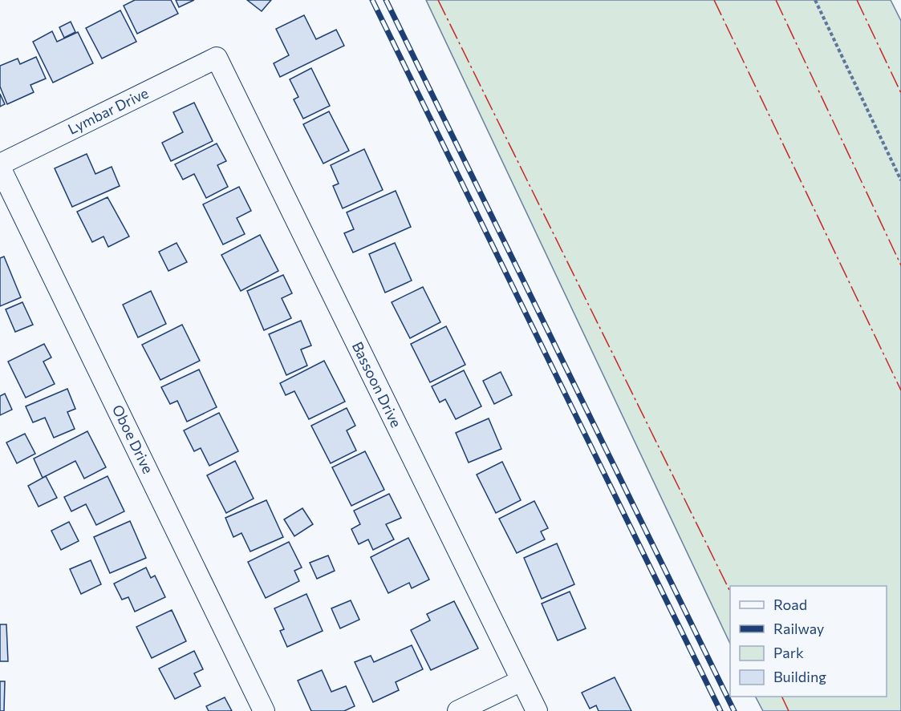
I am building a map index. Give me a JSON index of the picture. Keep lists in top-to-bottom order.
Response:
{
  "streets": {
    "street": ["Lymbar Drive", "Bassoon Drive", "Oboe Drive"]
  },
  "crossings": [
    ["Lymbar Drive", "Bassoon Drive"],
    ["Lymbar Drive", "Oboe Drive"]
  ],
  "legend": [
    "Road",
    "Railway",
    "Park",
    "Building"
  ]
}
